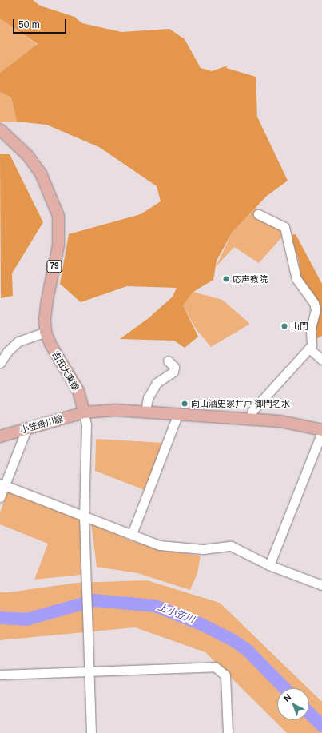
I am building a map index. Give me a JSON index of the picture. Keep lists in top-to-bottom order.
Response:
{
  "streets": {
    "main road": ["79", "吉田大東線", "小笠掛川線"]
  },
  "crossings": [
    ["吉田大東線", "小笠掛川線"]
  ],
  "water": ["上小笠川"],
  "places": ["応声教院", "山門", "向山酒史家井戸 御門名水"],
  "scale_bar": "50 m",
  "north": "top left"
}
